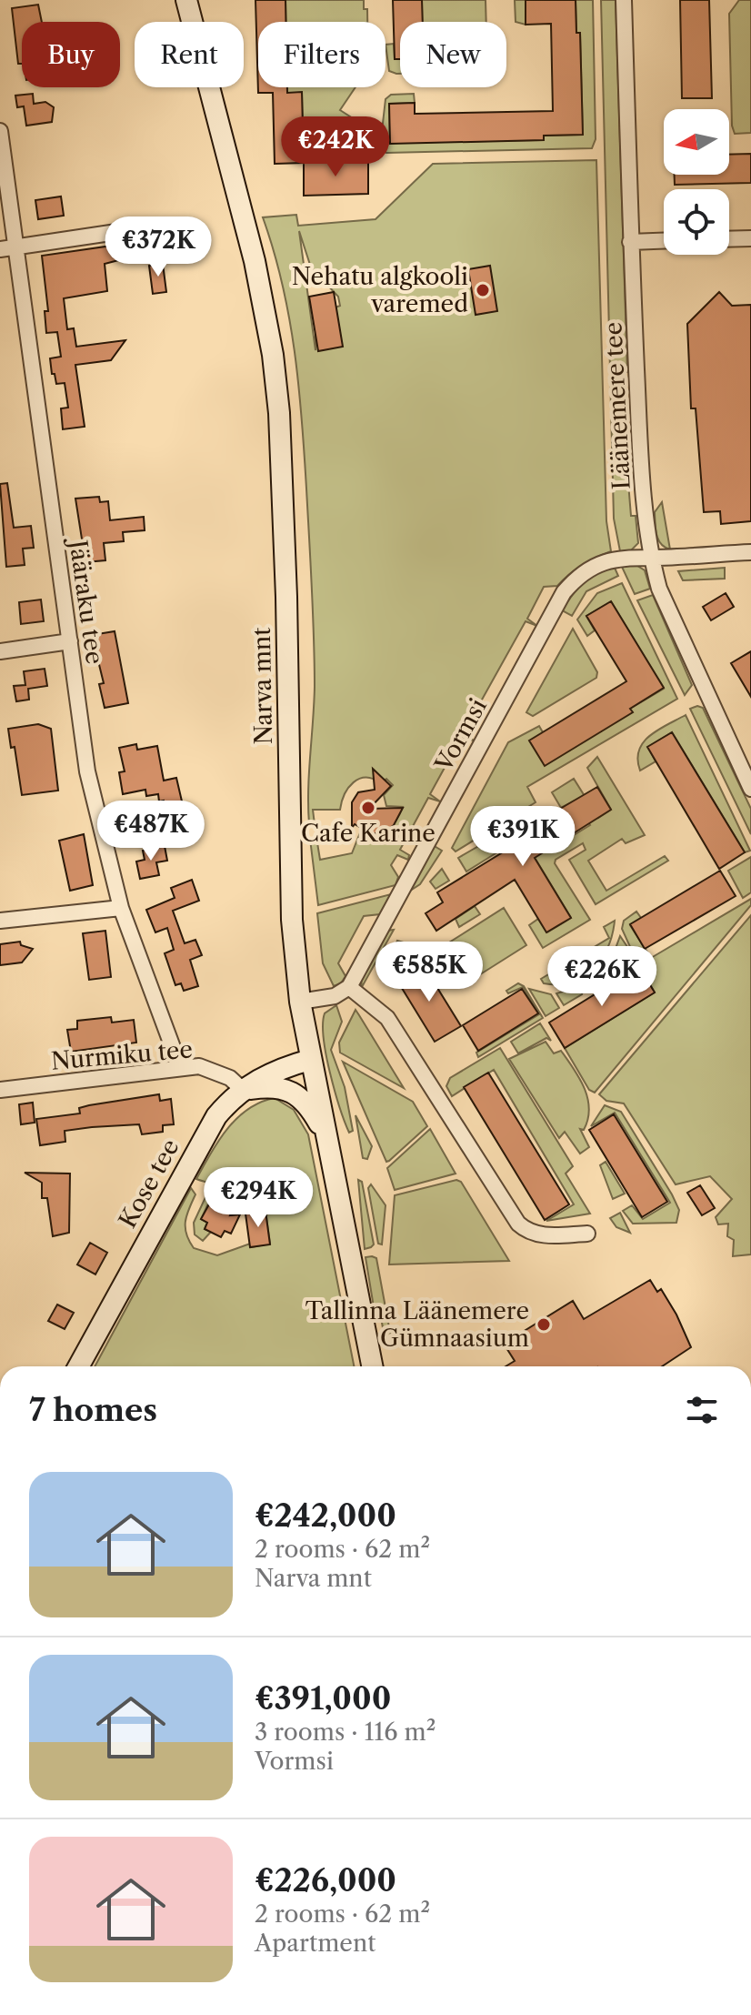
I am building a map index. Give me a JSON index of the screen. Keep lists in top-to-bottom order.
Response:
{
  "streets": {
    "main road": ["Narva mnt", "Kose tee"],
    "street": [
      "Läänemere tee",
      "Jääraku tee",
      "Vormsi",
      "Nurmiku tee"
    ]
  },
  "crossings": [
    ["Läänemere tee", "Vormsi"],
    ["Jääraku tee", "Nurmiku tee"],
    ["Narva mnt", "Kose tee"],
    ["Nurmiku tee", "Kose tee"]
  ],
  "places": ["Nehatu algkooli varemed", "Cafe Karine", "Tallinna Läänemere Gümnaasium"],
  "north": "left",
  "page": {
    "chip": [
      "Buy",
      "Rent",
      "Filters",
      "New"
    ],
    "price": [
      "€242K",
      "€372K",
      "€487K",
      "€391K",
      "€585K",
      "€226K",
      "€294K"
    ],
    "heading": "7 homes",
    "list": [
      {
        "name": "€242,000",
        "note": "2 rooms · 62 m² · Narva mnt"
      },
      {
        "name": "€391,000",
        "note": "3 rooms · 116 m² · Vormsi"
      },
      {
        "name": "€226,000",
        "note": "2 rooms · 62 m² · Apartment"
      }
    ]
  }
}
